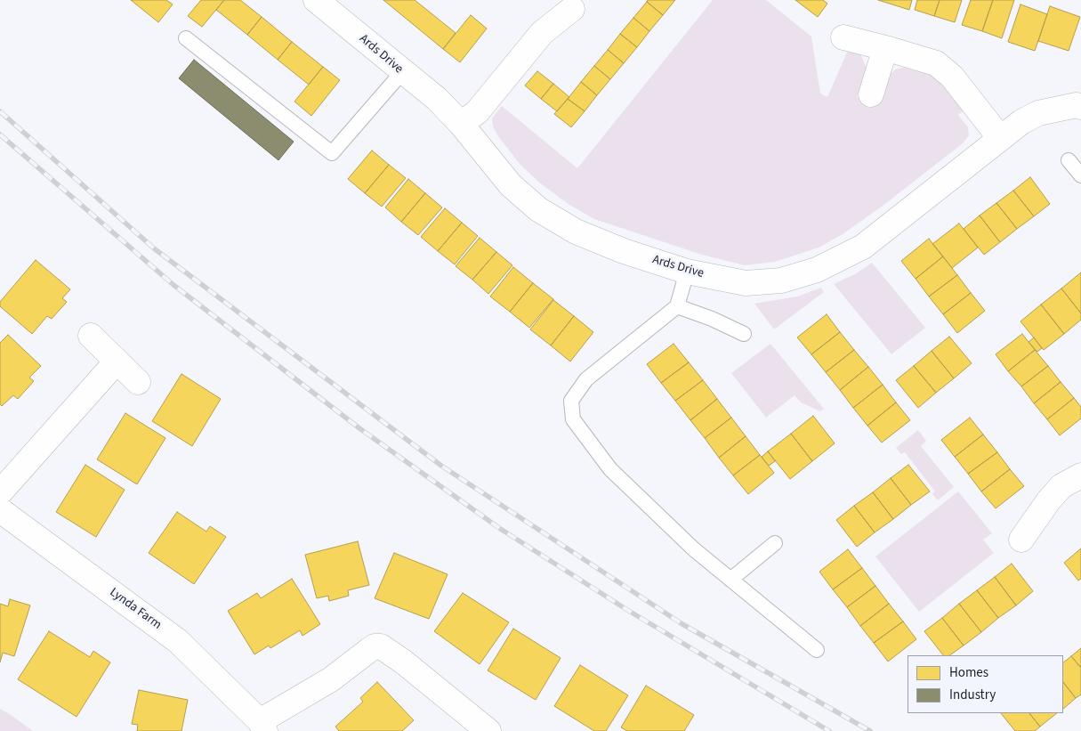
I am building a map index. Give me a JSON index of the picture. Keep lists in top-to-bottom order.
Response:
{
  "streets": {
    "street": ["Ards Drive", "Lynda Farm"]
  },
  "legend": ["Homes", "Industry"]
}
